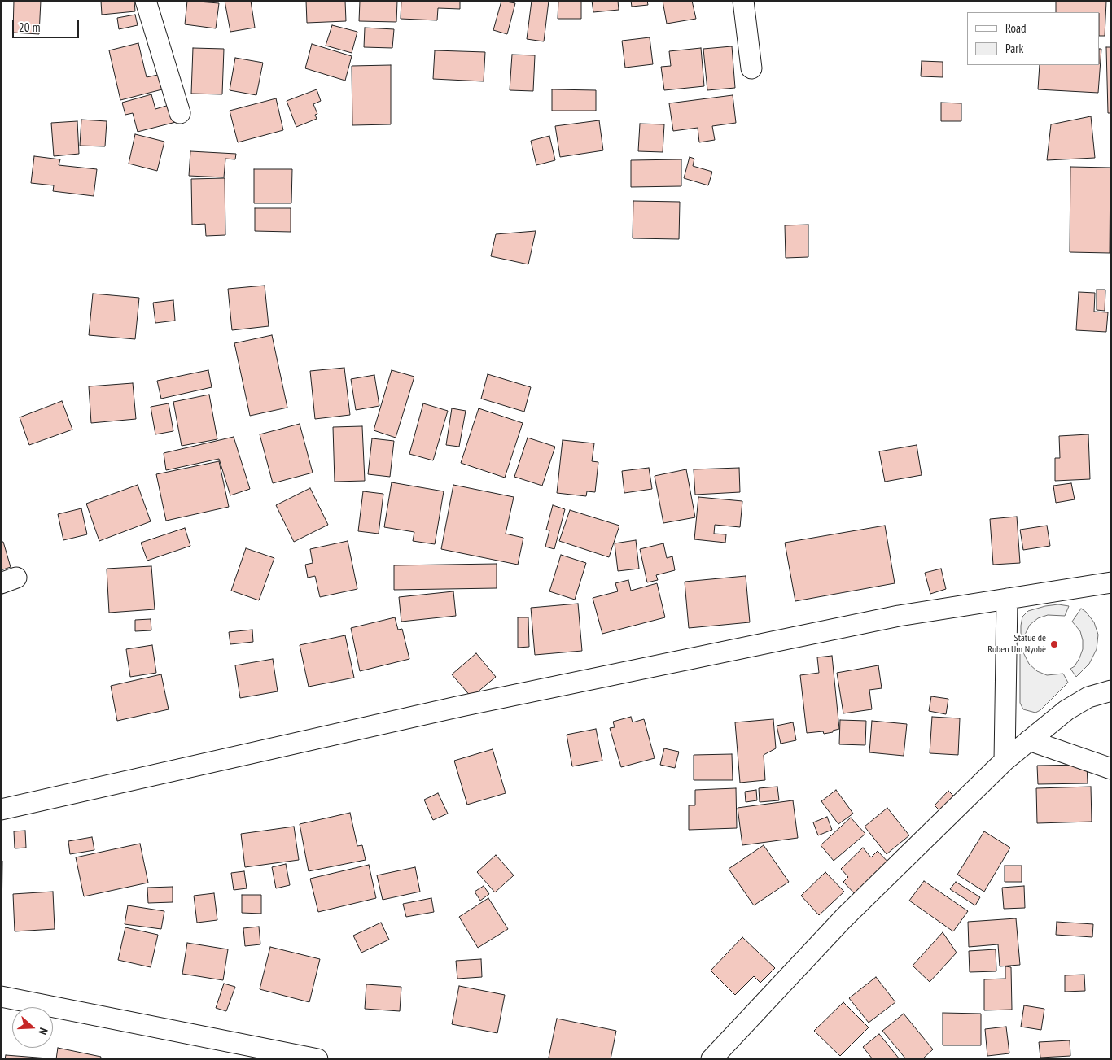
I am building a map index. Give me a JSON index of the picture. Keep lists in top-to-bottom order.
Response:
{
  "places": ["Statue de Ruben Um Nyobè"],
  "legend": ["Road", "Park"],
  "scale_bar": "20 m",
  "north": "right"
}
